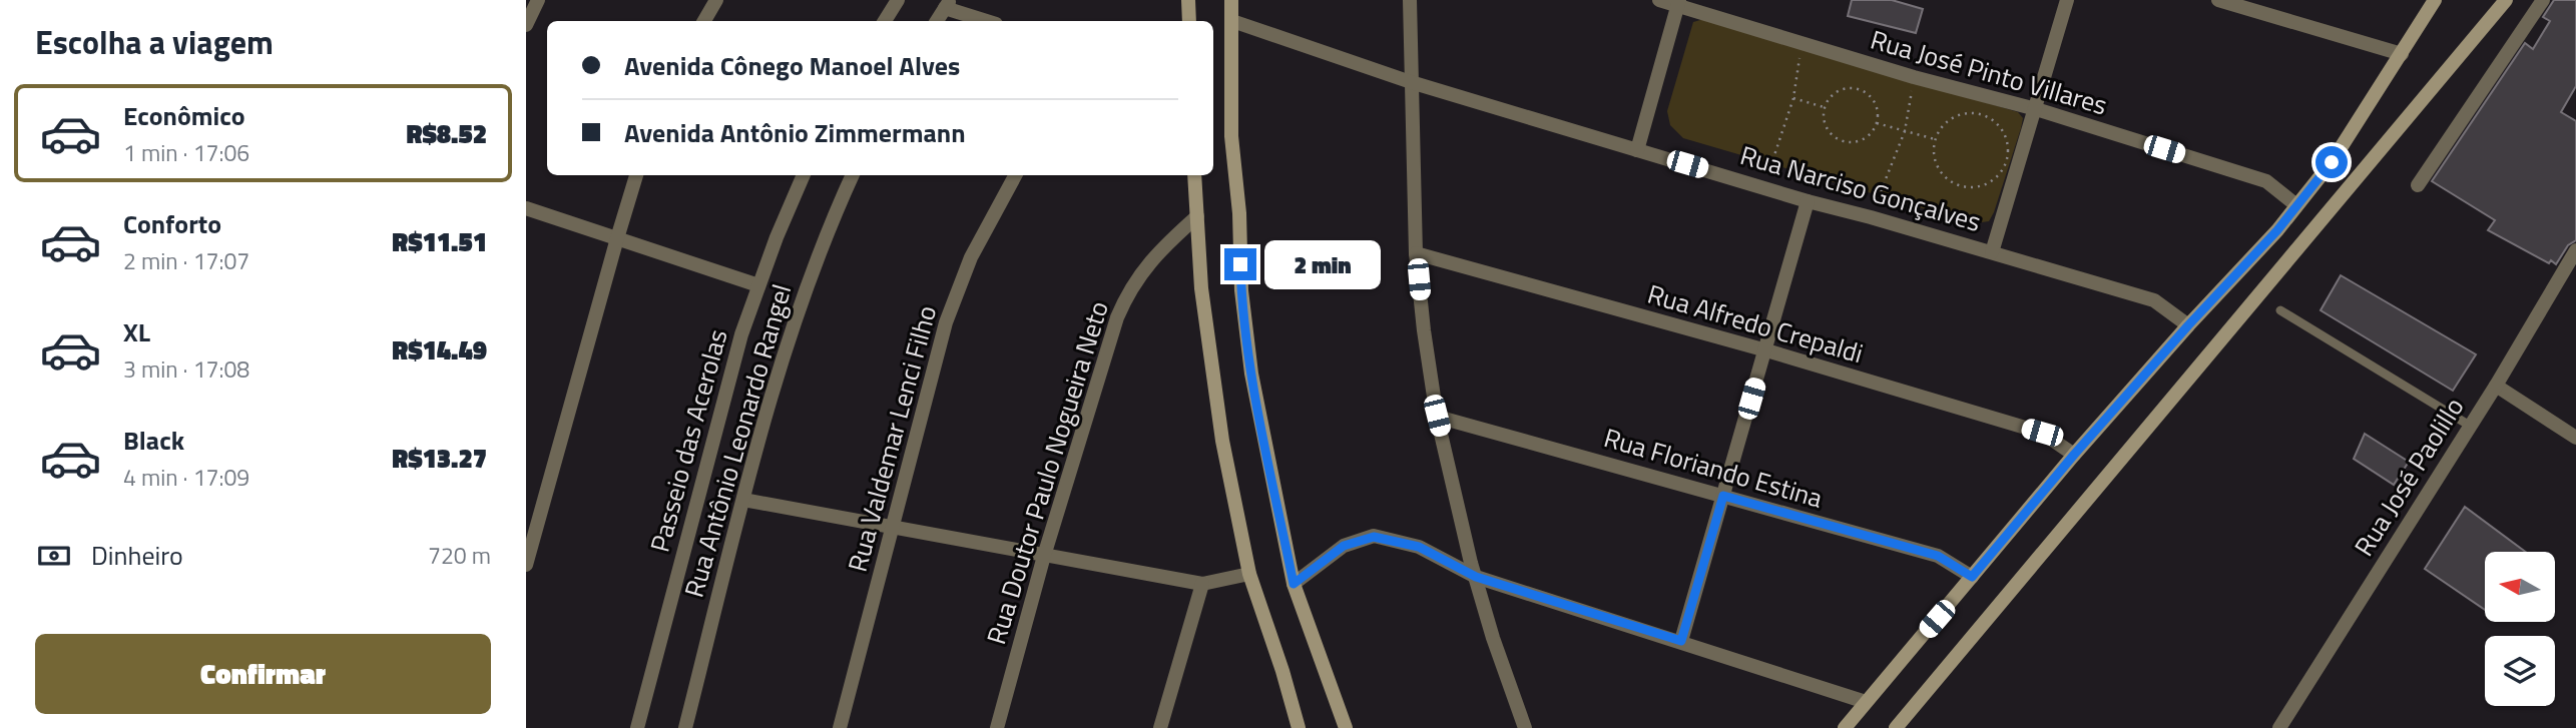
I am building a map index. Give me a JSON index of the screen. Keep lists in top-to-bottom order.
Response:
{
  "streets": {
    "street": [
      "Rua José Pinto Villares",
      "Rua Narciso Gonçalves",
      "Rua Alfredo Crepaldi",
      "Rua Valdemar Lenci Filho",
      "Passeio das Acerolas",
      "Rua Antônio Leonardo Rangel",
      "Rua Floriando Estina",
      "Rua Doutor Paulo Nogueira Neto",
      "Rua José Paolillo"
    ]
  },
  "north": "left",
  "page": {
    "heading": "Escolha a viagem",
    "banner": ["Avenida Cônego Manoel Alves", "Avenida Antônio Zimmermann"],
    "list": [
      {
        "name": "Econômico",
        "note": "1 min · 17:06",
        "value": "R$8.52"
      },
      {
        "name": "Conforto",
        "note": "2 min · 17:07",
        "value": "R$11.51"
      },
      {
        "name": "XL",
        "note": "3 min · 17:08",
        "value": "R$14.49"
      },
      {
        "name": "Black",
        "note": "4 min · 17:09",
        "value": "R$13.27"
      }
    ],
    "bubble": "2 min",
    "pay": ["Dinheiro", "720 m"],
    "buttons": "Confirmar"
  }
}
